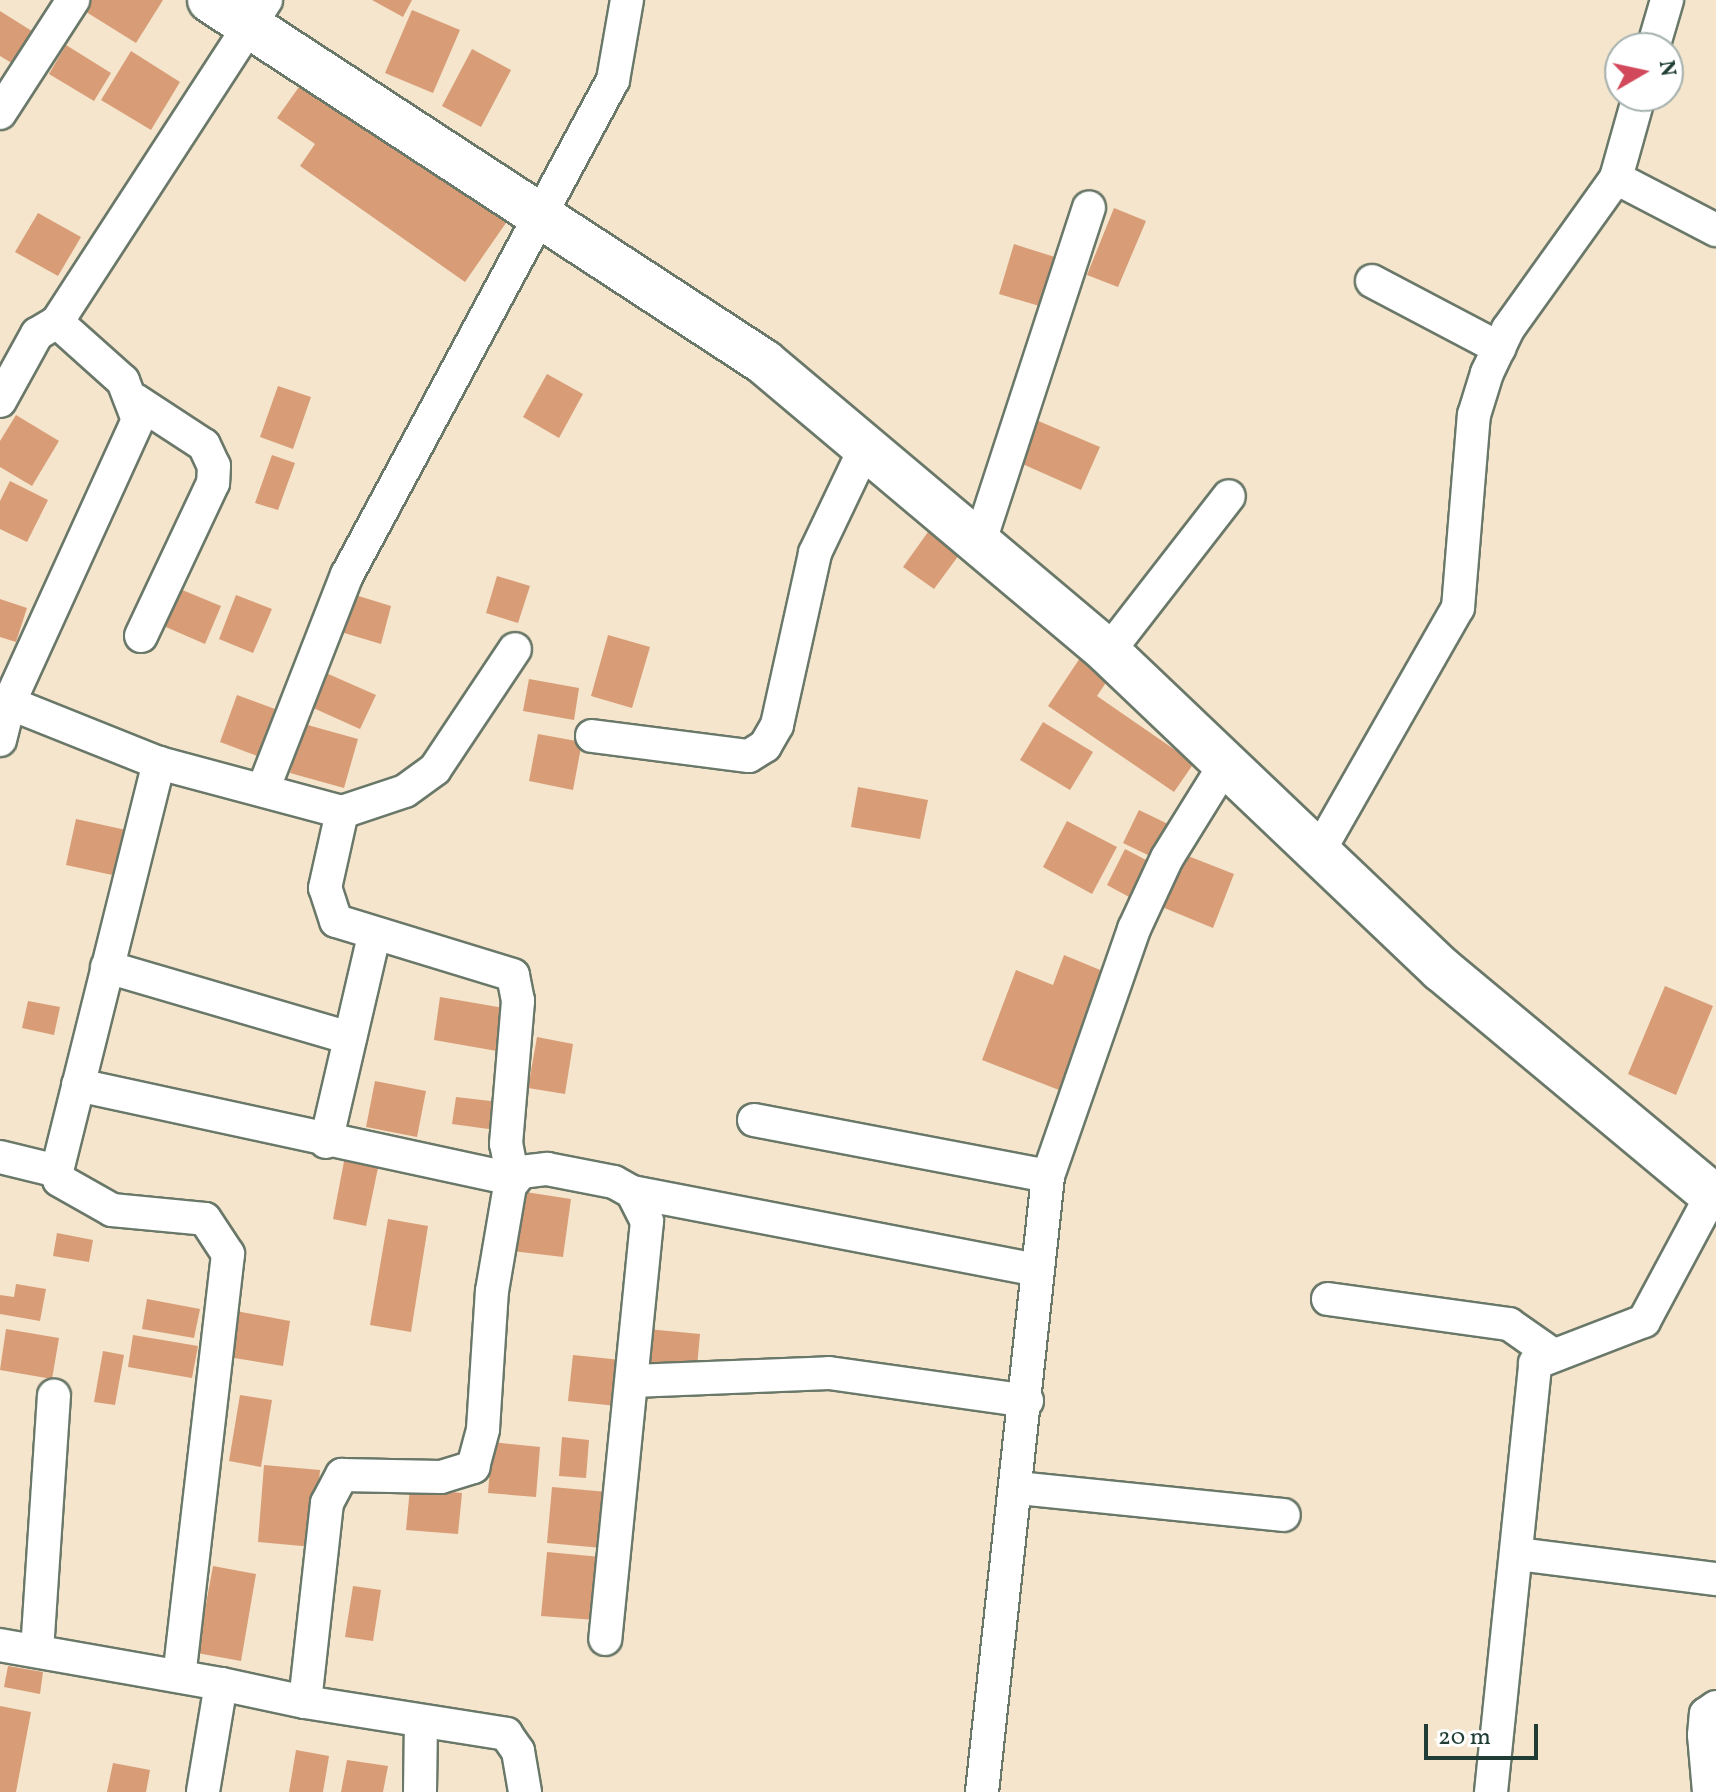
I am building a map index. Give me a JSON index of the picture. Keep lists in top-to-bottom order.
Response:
{
  "scale_bar": "20 m",
  "north": "right"
}
